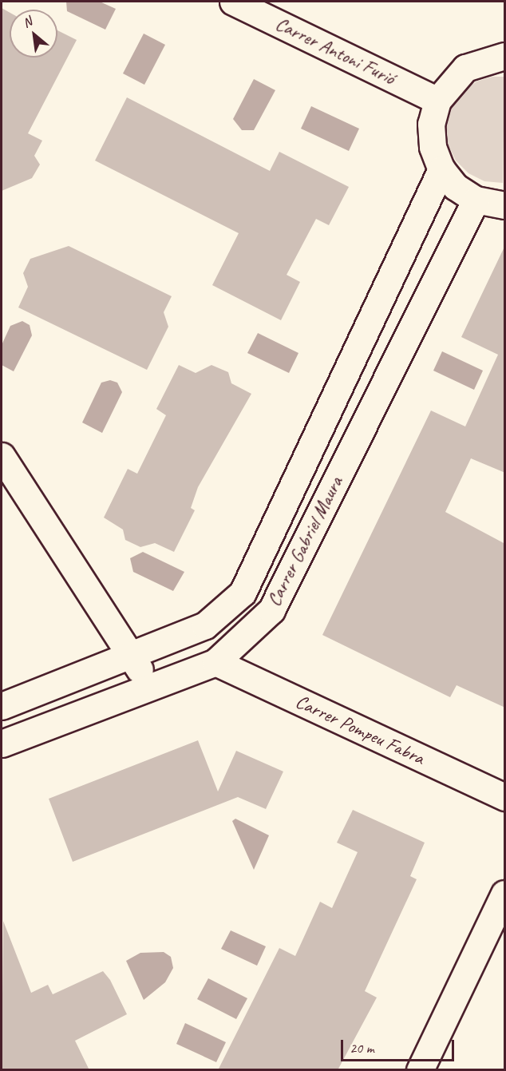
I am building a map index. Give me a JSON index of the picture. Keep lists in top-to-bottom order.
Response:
{
  "streets": {
    "street": ["Carrer Antoni Furió", "Carrer Gabriel Maura", "Carrer Pompeu Fabra"]
  },
  "crossings": [
    ["Carrer Gabriel Maura", "Carrer Pompeu Fabra"]
  ],
  "scale_bar": "20 m",
  "north": "top left"
}
